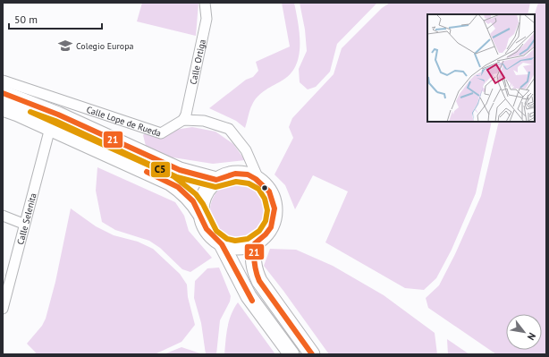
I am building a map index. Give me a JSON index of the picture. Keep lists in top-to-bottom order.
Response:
{
  "streets": {
    "main road": ["Calle Lope de Rueda"],
    "street": ["Calle Ortiga", "Calle Selenita"]
  },
  "crossings": [
    ["Calle Ortiga", "Calle Lope de Rueda"]
  ],
  "places": {
    "school or university": ["Colegio Europa"]
  },
  "lines": ["transit line 21", "transit line C5"],
  "scale_bar": "50 m",
  "north": "bottom right"
}
